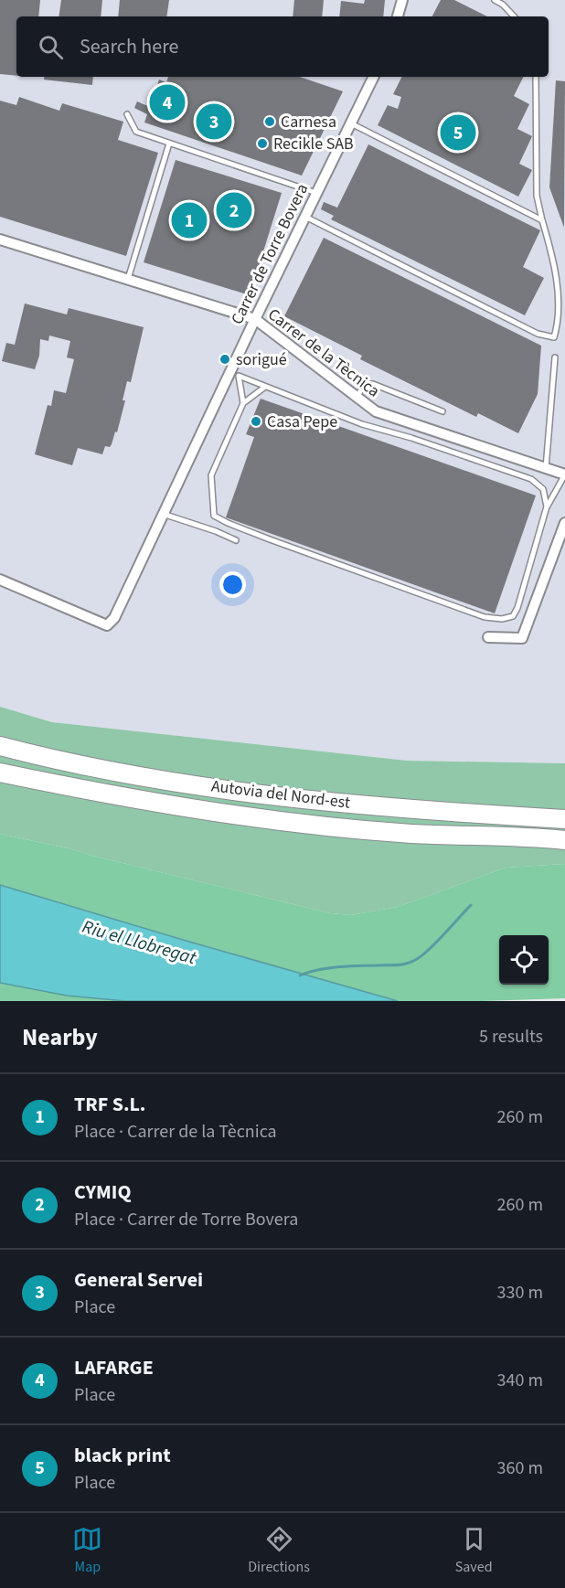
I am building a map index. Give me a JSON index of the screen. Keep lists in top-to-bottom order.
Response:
{
  "streets": {
    "highway": ["Autovia del Nord-est"],
    "street": ["Carrer de Torre Bovera", "Carrer de la Tècnica"]
  },
  "crossings": [
    ["Carrer de Torre Bovera", "Carrer de la Tècnica"]
  ],
  "water": ["Riu el Llobregat"],
  "places": [
    "Carnesa",
    "Recikle SAB",
    "sorigué",
    "Casa Pepe"
  ],
  "page": {
    "search": "Search here",
    "pins": [
      "4",
      "3",
      "5",
      "2",
      "1"
    ],
    "heading": ["Nearby", "5 results"],
    "list": [
      {
        "mark": "1",
        "name": "TRF S.L.",
        "note": "Place · Carrer de la Tècnica",
        "value": "260 m"
      },
      {
        "mark": "2",
        "name": "CYMIQ",
        "note": "Place · Carrer de Torre Bovera",
        "value": "260 m"
      },
      {
        "mark": "3",
        "name": "General Servei",
        "note": "Place",
        "value": "330 m"
      },
      {
        "mark": "4",
        "name": "LAFARGE",
        "note": "Place",
        "value": "340 m"
      },
      {
        "mark": "5",
        "name": "black print",
        "note": "Place",
        "value": "360 m"
      }
    ],
    "nav": ["Map", "Directions", "Saved"]
  }
}
